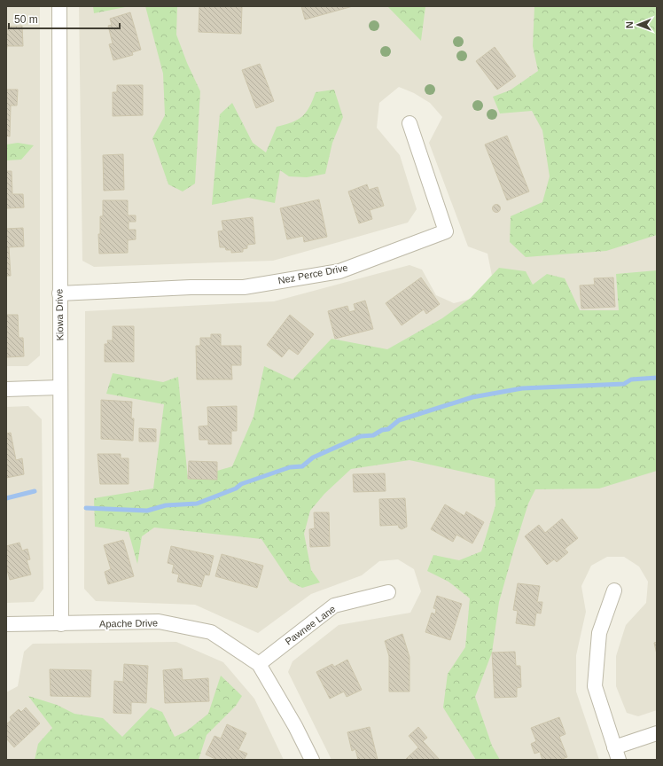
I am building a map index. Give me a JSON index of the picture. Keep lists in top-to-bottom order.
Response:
{
  "streets": {
    "street": [
      "Nez Perce Drive",
      "Kiowa Drive",
      "Apache Drive",
      "Pawnee Lane"
    ]
  },
  "crossings": [
    ["Nez Perce Drive", "Kiowa Drive"],
    ["Kiowa Drive", "Apache Drive"],
    ["Apache Drive", "Pawnee Lane"]
  ],
  "scale_bar": "50 m",
  "north": "left"
}
